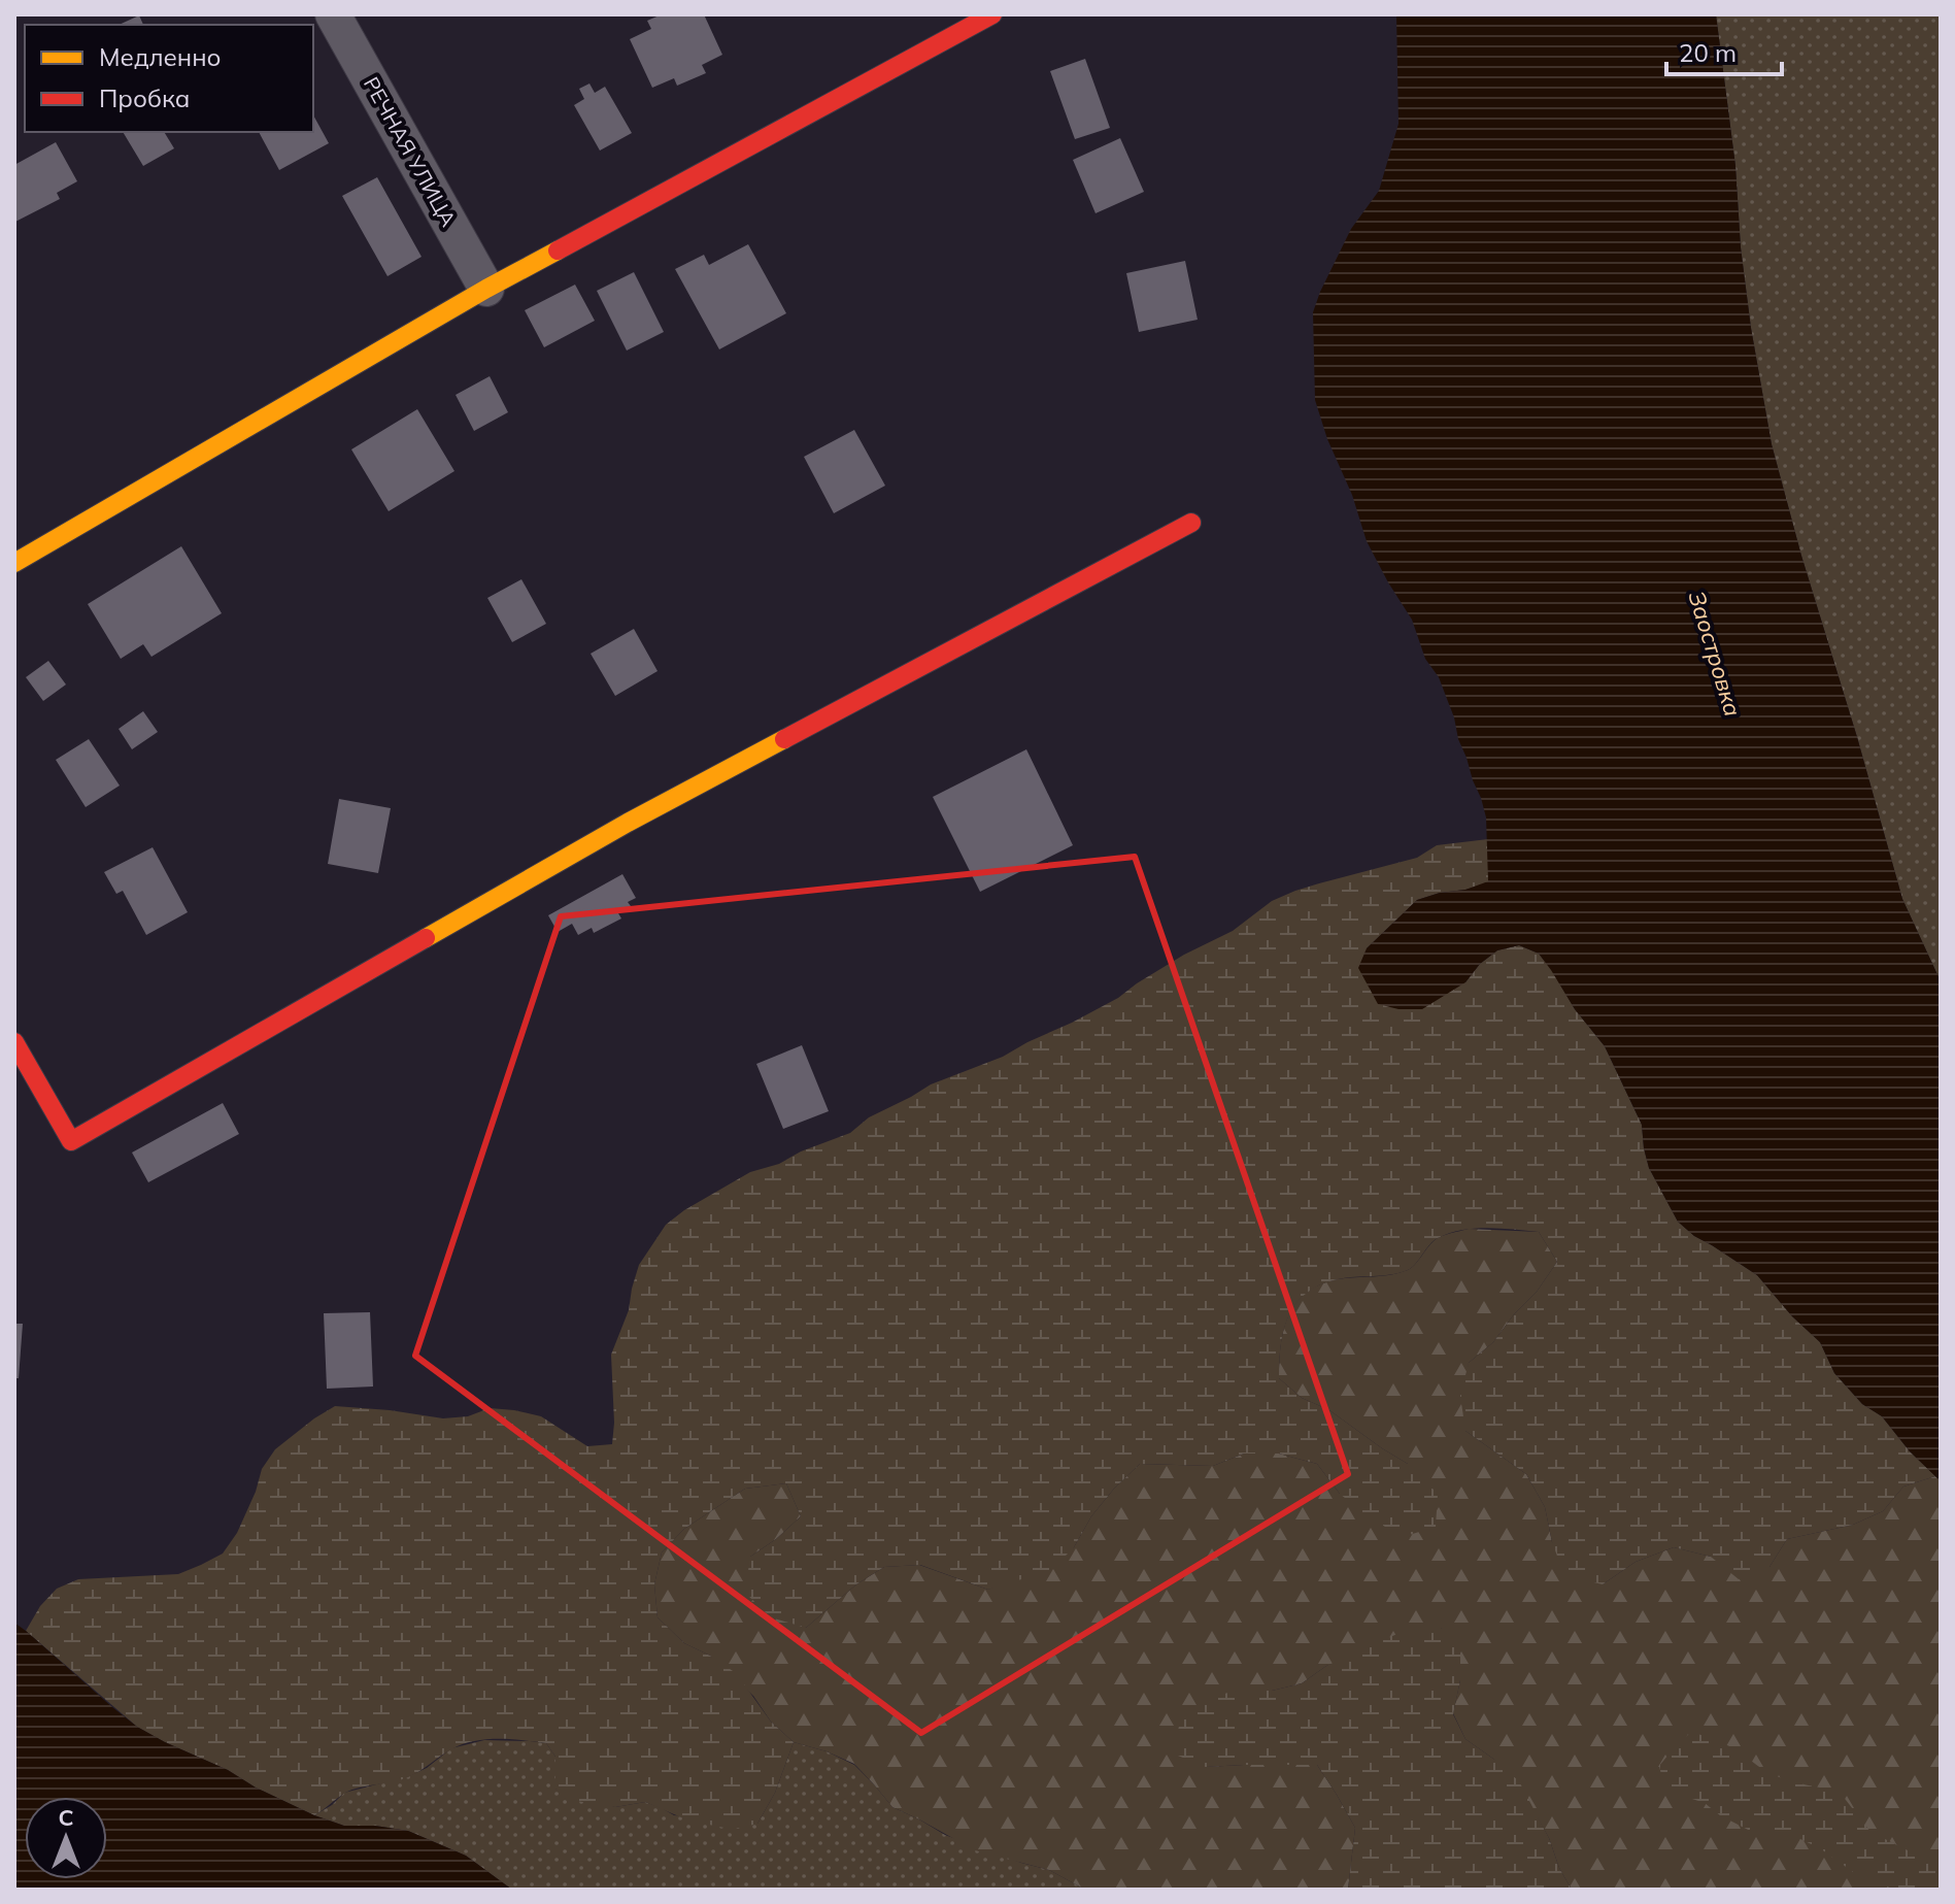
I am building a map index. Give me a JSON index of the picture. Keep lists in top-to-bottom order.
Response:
{
  "streets": {
    "street": ["РЕЧНАЯ УЛИЦА"]
  },
  "water": ["Заостровка"],
  "legend": ["Медленно", "Пробка"],
  "scale_bar": "20 m",
  "north": "top"
}
